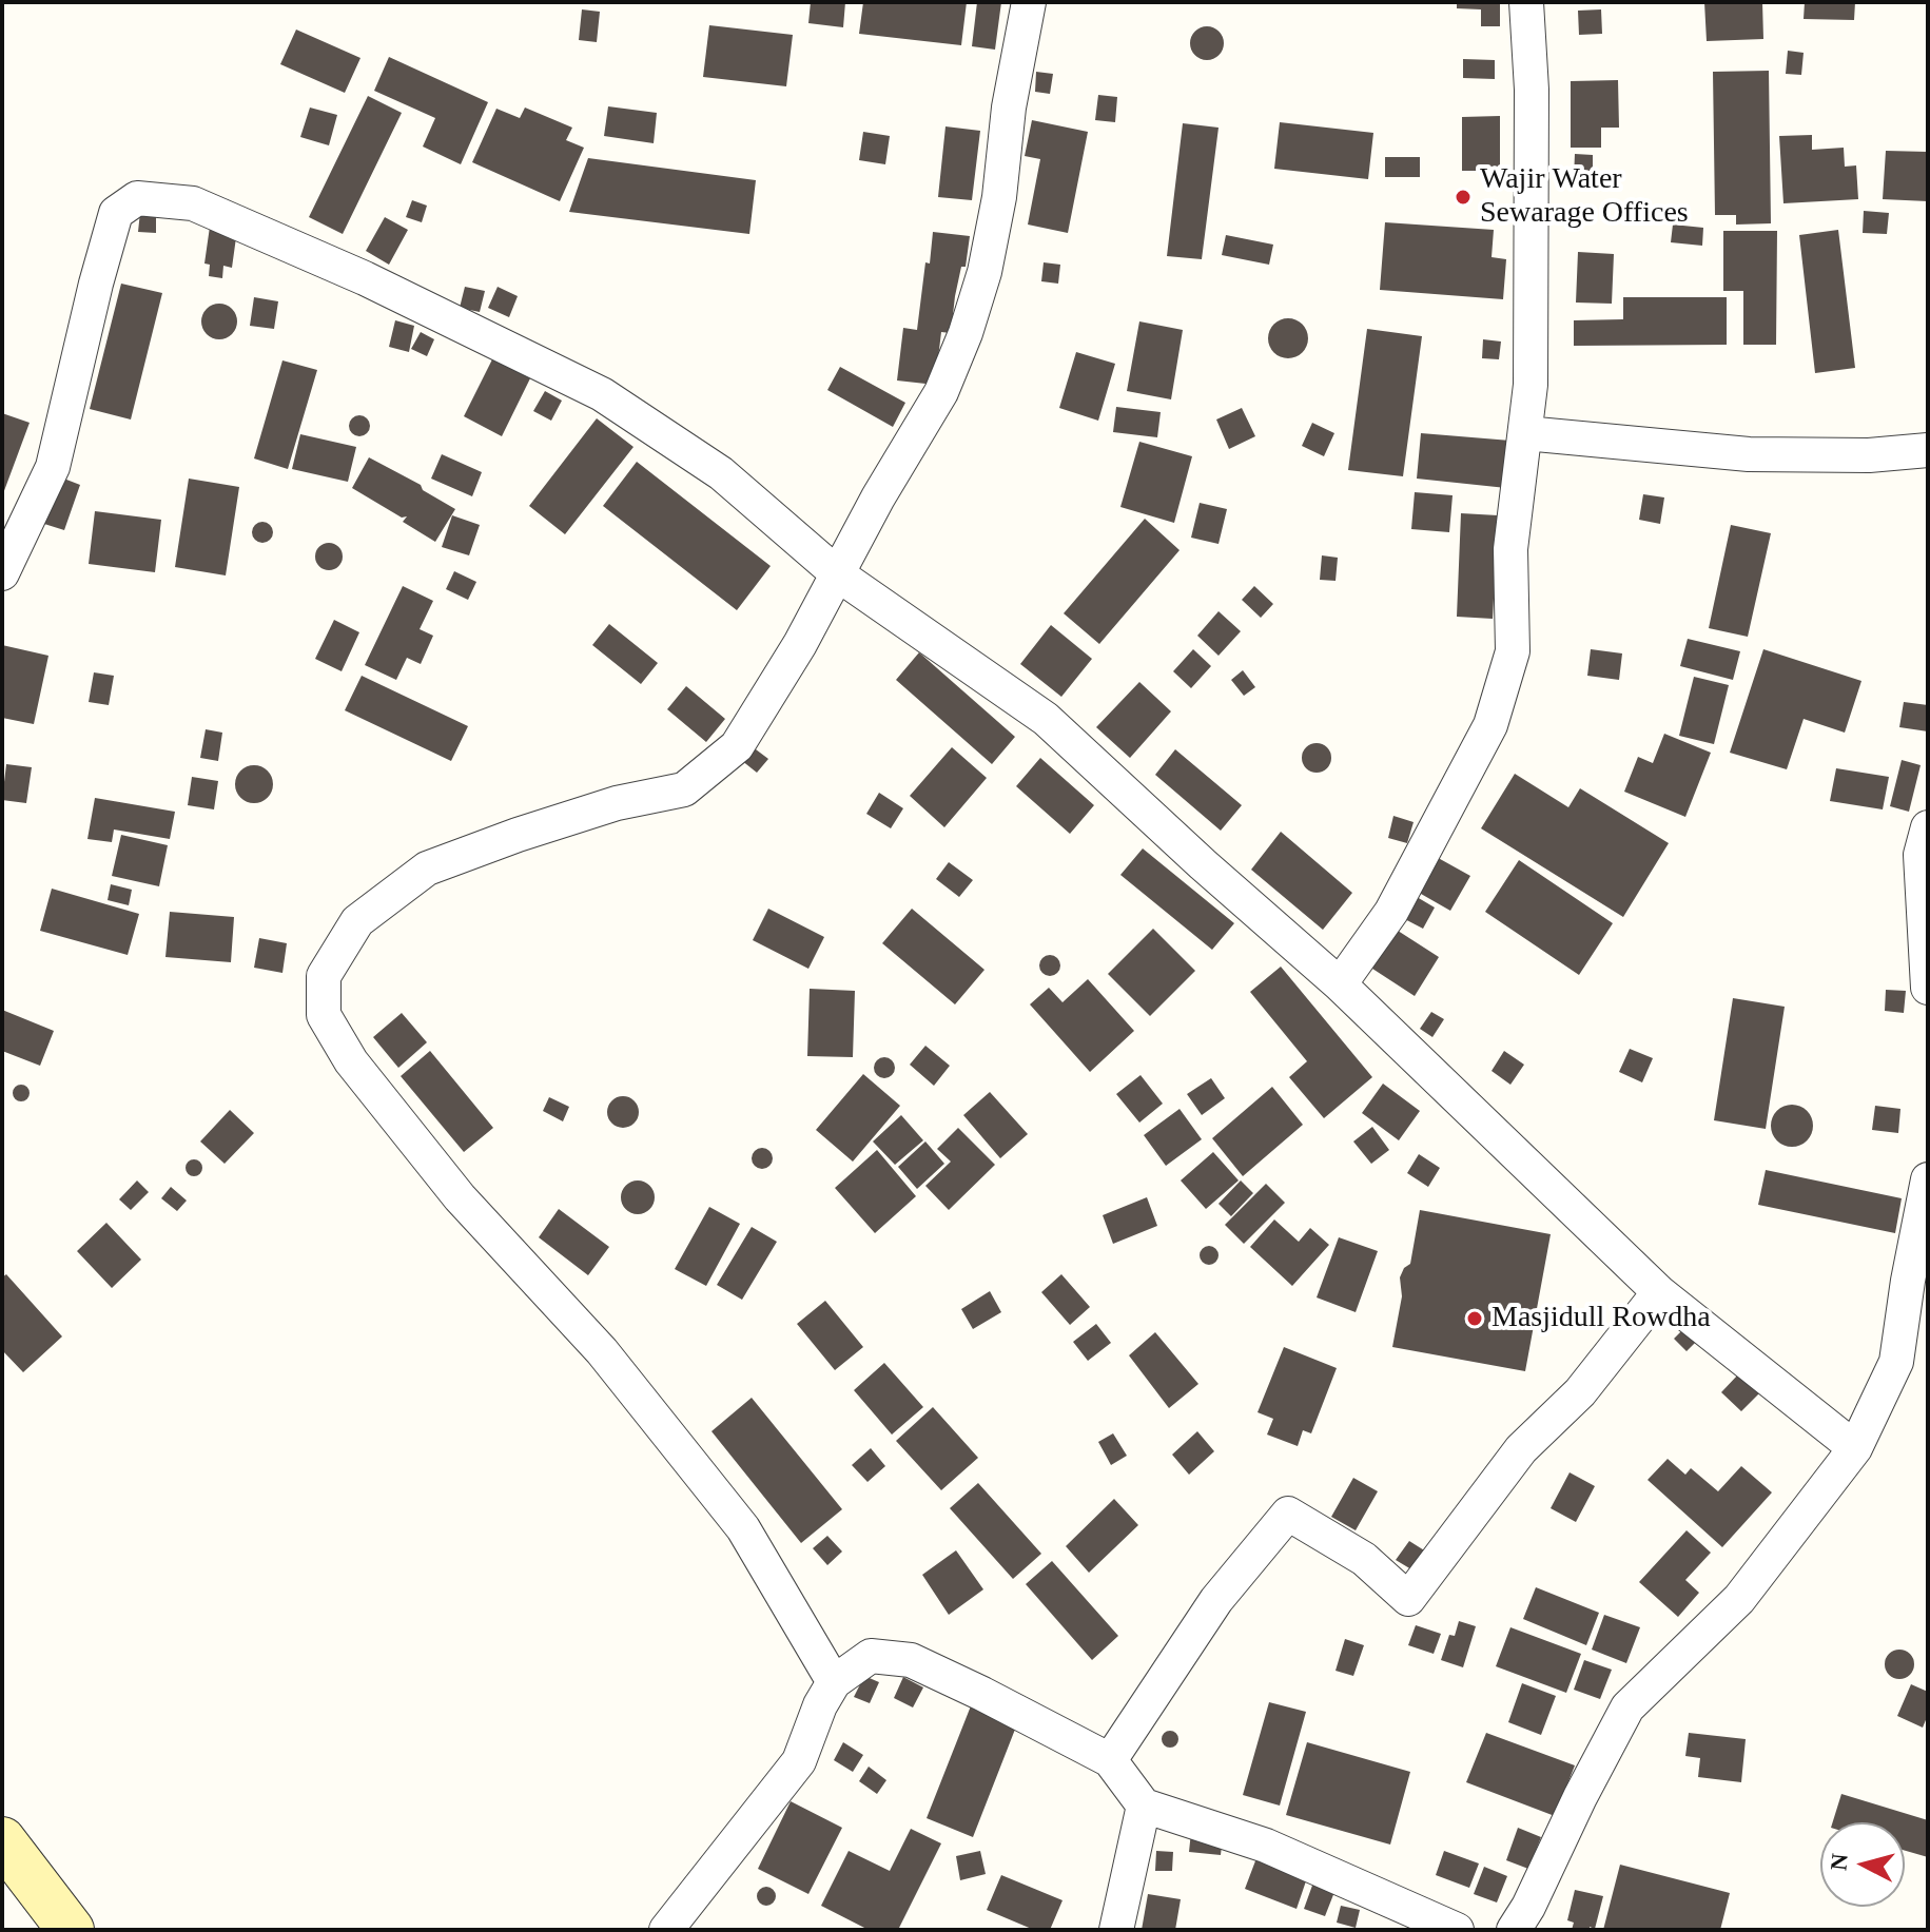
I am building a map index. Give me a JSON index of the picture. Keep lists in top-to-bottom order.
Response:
{
  "places": ["Wajir Water Sewarage Offices", "Masjidull Rowdha"],
  "north": "left"
}
